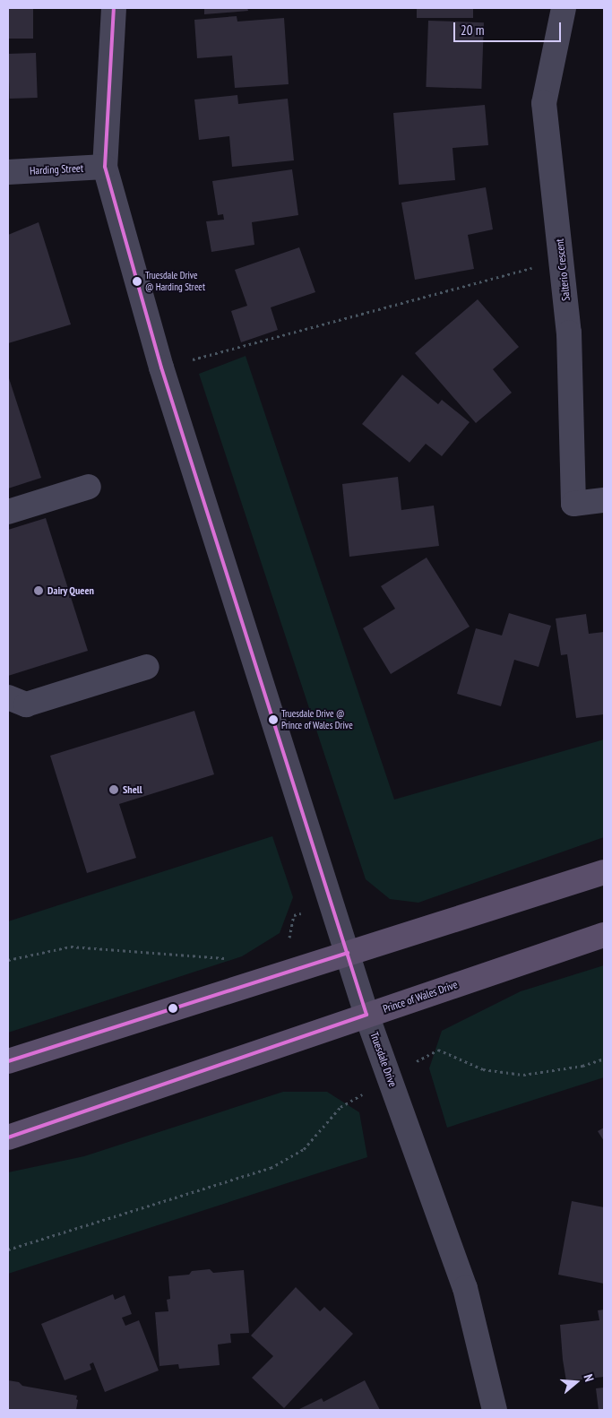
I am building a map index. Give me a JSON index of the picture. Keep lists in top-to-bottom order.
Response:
{
  "streets": {
    "main road": ["Prince of Wales Drive"],
    "street": ["Harding Street", "Salterio Crescent", "Truesdale Drive"]
  },
  "crossings": [
    ["Harding Street", "Truesdale Drive"],
    ["Prince of Wales Drive", "Truesdale Drive"]
  ],
  "places": [
    "Truesdale Drive @ Harding Street",
    "Dairy Queen",
    "Truesdale Drive @ Prince of Wales Drive",
    "Shell"
  ],
  "scale_bar": "20 m",
  "north": "right"
}
